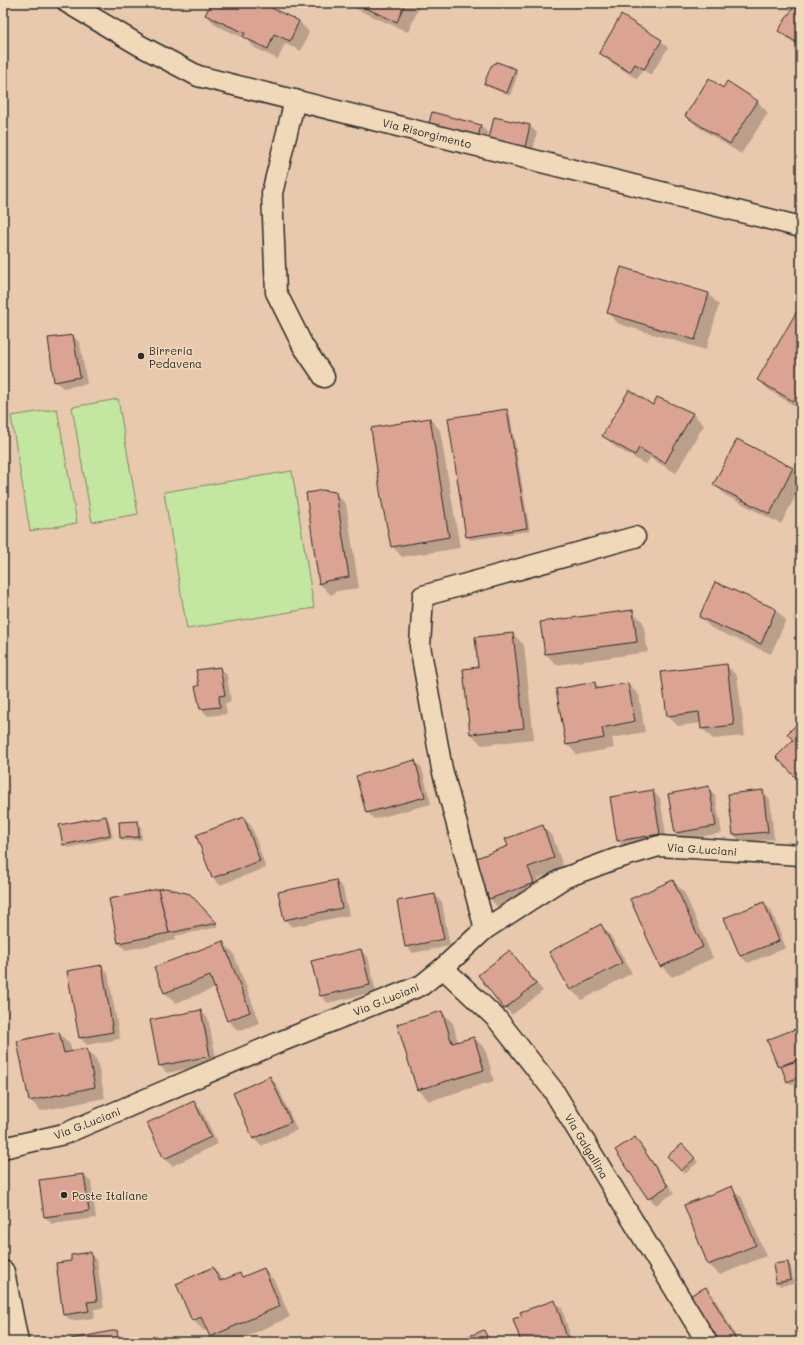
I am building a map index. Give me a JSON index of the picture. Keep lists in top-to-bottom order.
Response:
{
  "streets": {
    "street": ["Via Risorgimento", "Via G.Luciani", "Via Galgallina"]
  },
  "crossings": [
    ["Via G.Luciani", "Via Galgallina"]
  ],
  "places": ["Birreria Pedavena", "Poste Italiane"]
}
